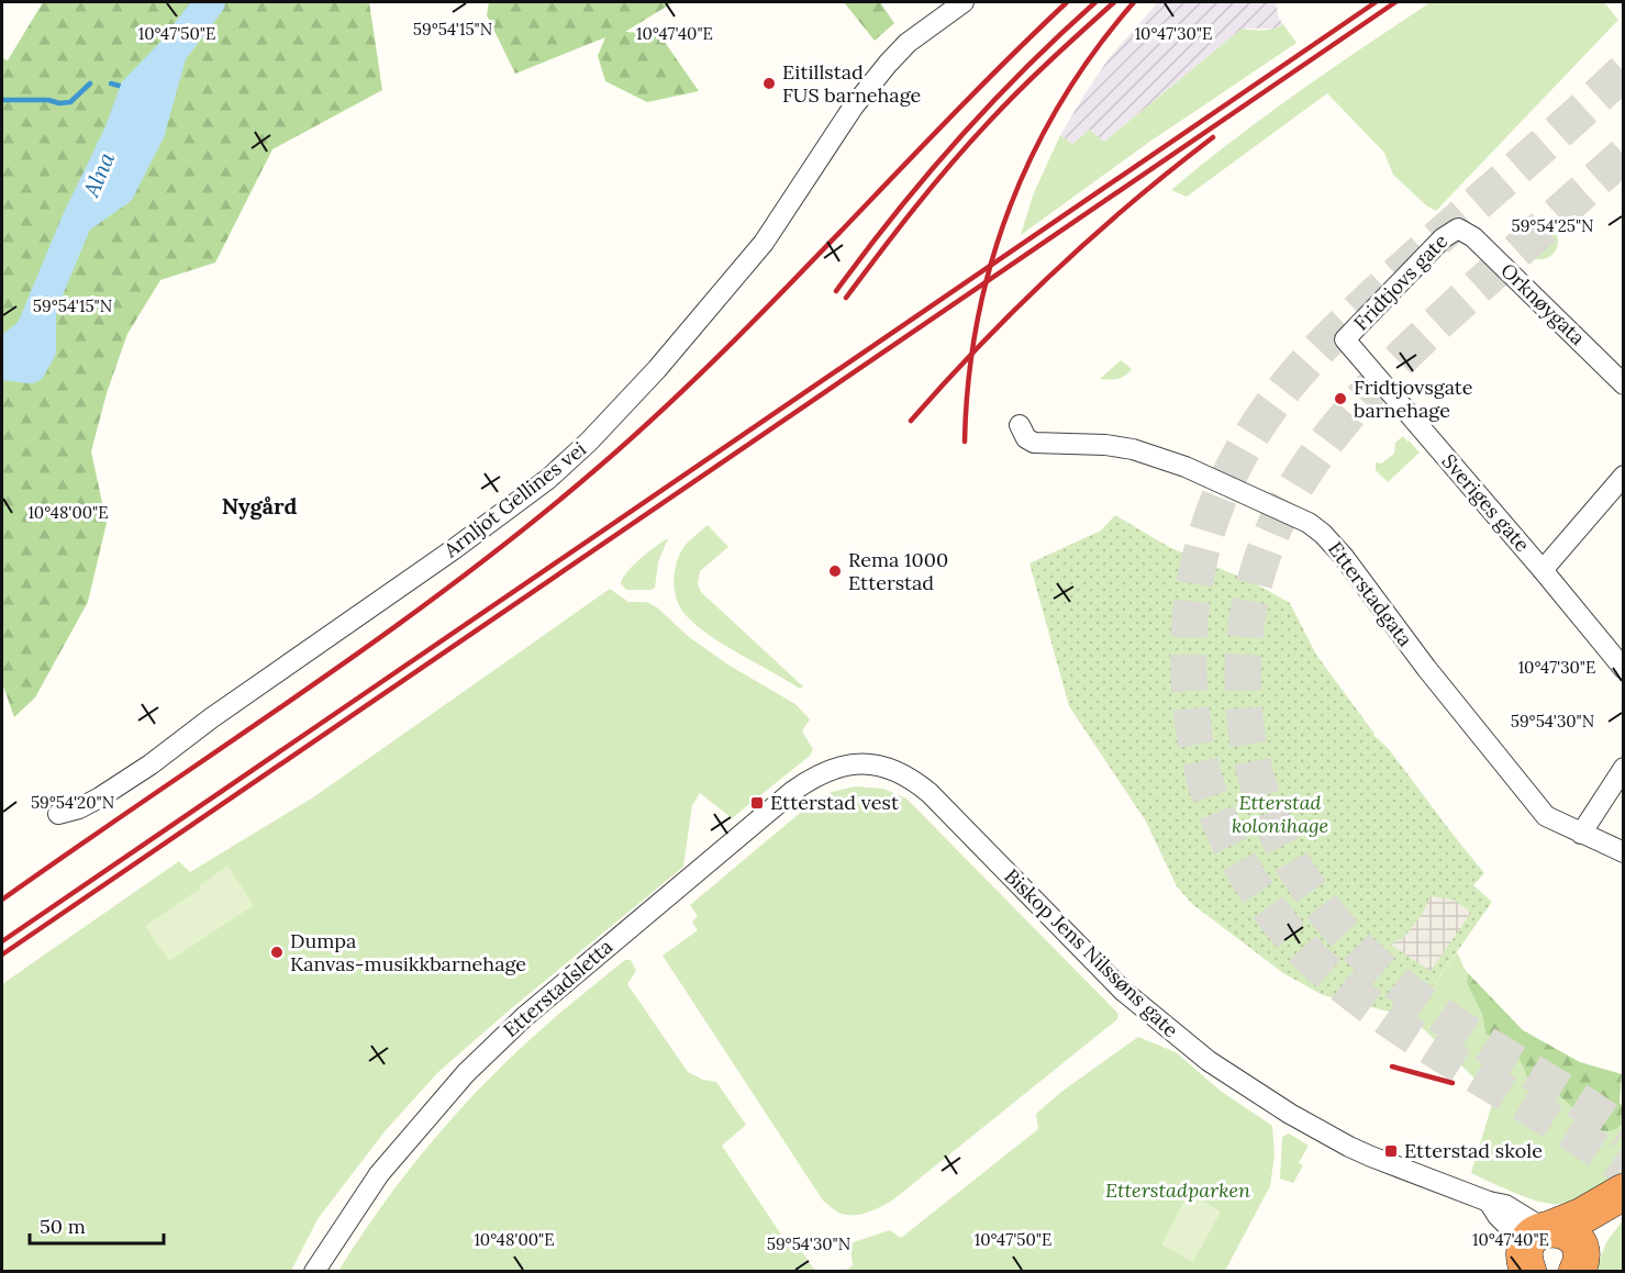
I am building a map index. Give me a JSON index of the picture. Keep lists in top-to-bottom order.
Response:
{
  "streets": {
    "street": [
      "Fridtjovs gate",
      "Orknøygata",
      "Arnljot Gellines vei",
      "Sveriges gate",
      "Etterstadgata",
      "Biskop Jens Nilssøns gate",
      "Etterstadsletta"
    ]
  },
  "crossings": [
    ["Fridtjovs gate", "Orknøygata"],
    ["Fridtjovs gate", "Sveriges gate"],
    ["Biskop Jens Nilssøns gate", "Etterstadsletta"]
  ],
  "districts": ["Nygård"],
  "water": ["Alna"],
  "parks": ["Etterstad kolonihage", "Etterstadparken"],
  "places": {
    "other": [
      "Eitillstad FUS barnehage",
      "Fridtjovsgate barnehage",
      "Rema 1000 Etterstad",
      "Dumpa Kanvas-musikkbarnehage"
    ],
    "transit": ["Etterstad vest", "Etterstad skole"]
  },
  "scale_bar": "50 m",
  "coordinates": [
    "59°54'15\"N",
    "10°47'50\"E",
    "10°47'40\"E",
    "10°47'30\"E",
    "59°54'25\"N",
    "10°48'00\"E",
    "59°54'30\"N",
    "59°54'20\"N"
  ]
}
